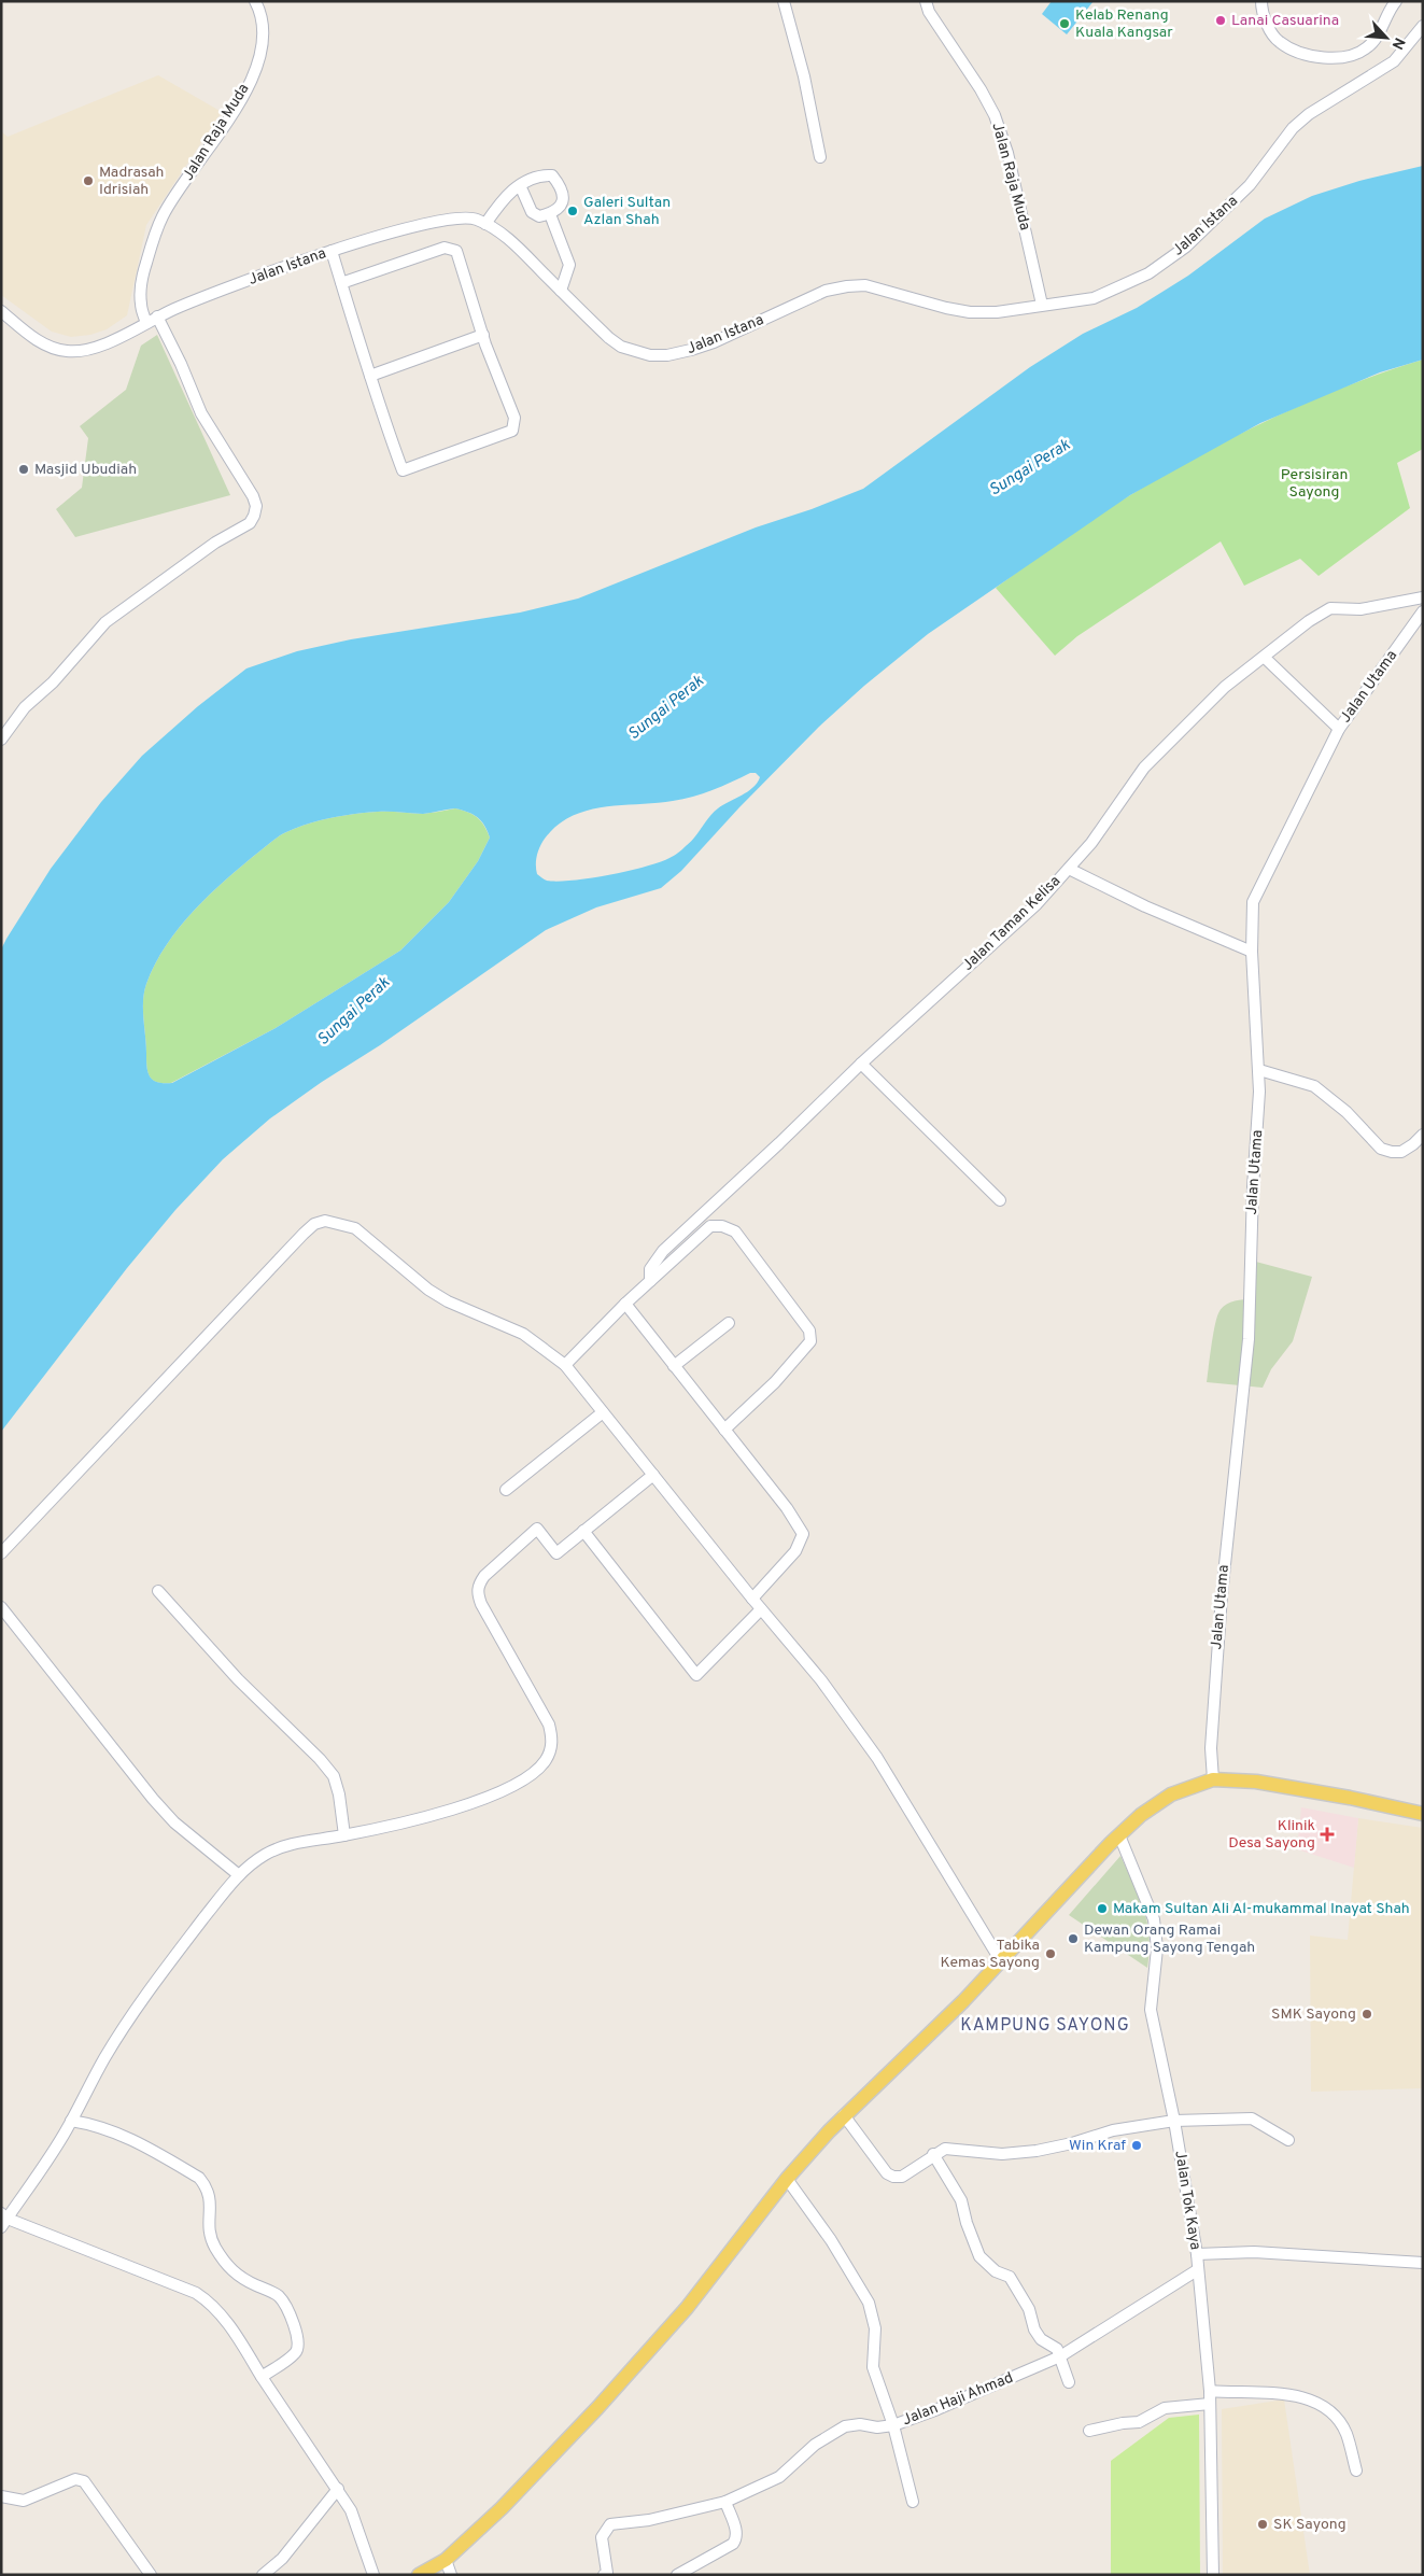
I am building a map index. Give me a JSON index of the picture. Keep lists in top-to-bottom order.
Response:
{
  "streets": {
    "street": [
      "Jalan Raja Muda",
      "Jalan Istana",
      "Jalan Utama",
      "Jalan Taman Kelisa",
      "Jalan Tok Kaya",
      "Jalan Haji Ahmad"
    ]
  },
  "crossings": [
    ["Jalan Raja Muda", "Jalan Istana"],
    ["Jalan Tok Kaya", "Jalan Haji Ahmad"]
  ],
  "districts": ["KAMPUNG SAYONG"],
  "water": ["Sungai Perak"],
  "parks": ["Persisiran Sayong"],
  "places": {
    "other": [
      "Lanai Casuarina",
      "Kelab Renang Kuala Kangsar",
      "Madrasah Idrisiah",
      "Galeri Sultan Azlan Shah",
      "Masjid Ubudiah",
      "Makam Sultan Ali Al-mukammal Inayat Shah",
      "Dewan Orang Ramai Kampung Sayong Tengah",
      "Tabika Kemas Sayong",
      "SMK Sayong",
      "Win Kraf",
      "SK Sayong"
    ],
    "health": ["Klinik Desa Sayong"]
  },
  "north": "bottom right"
}
